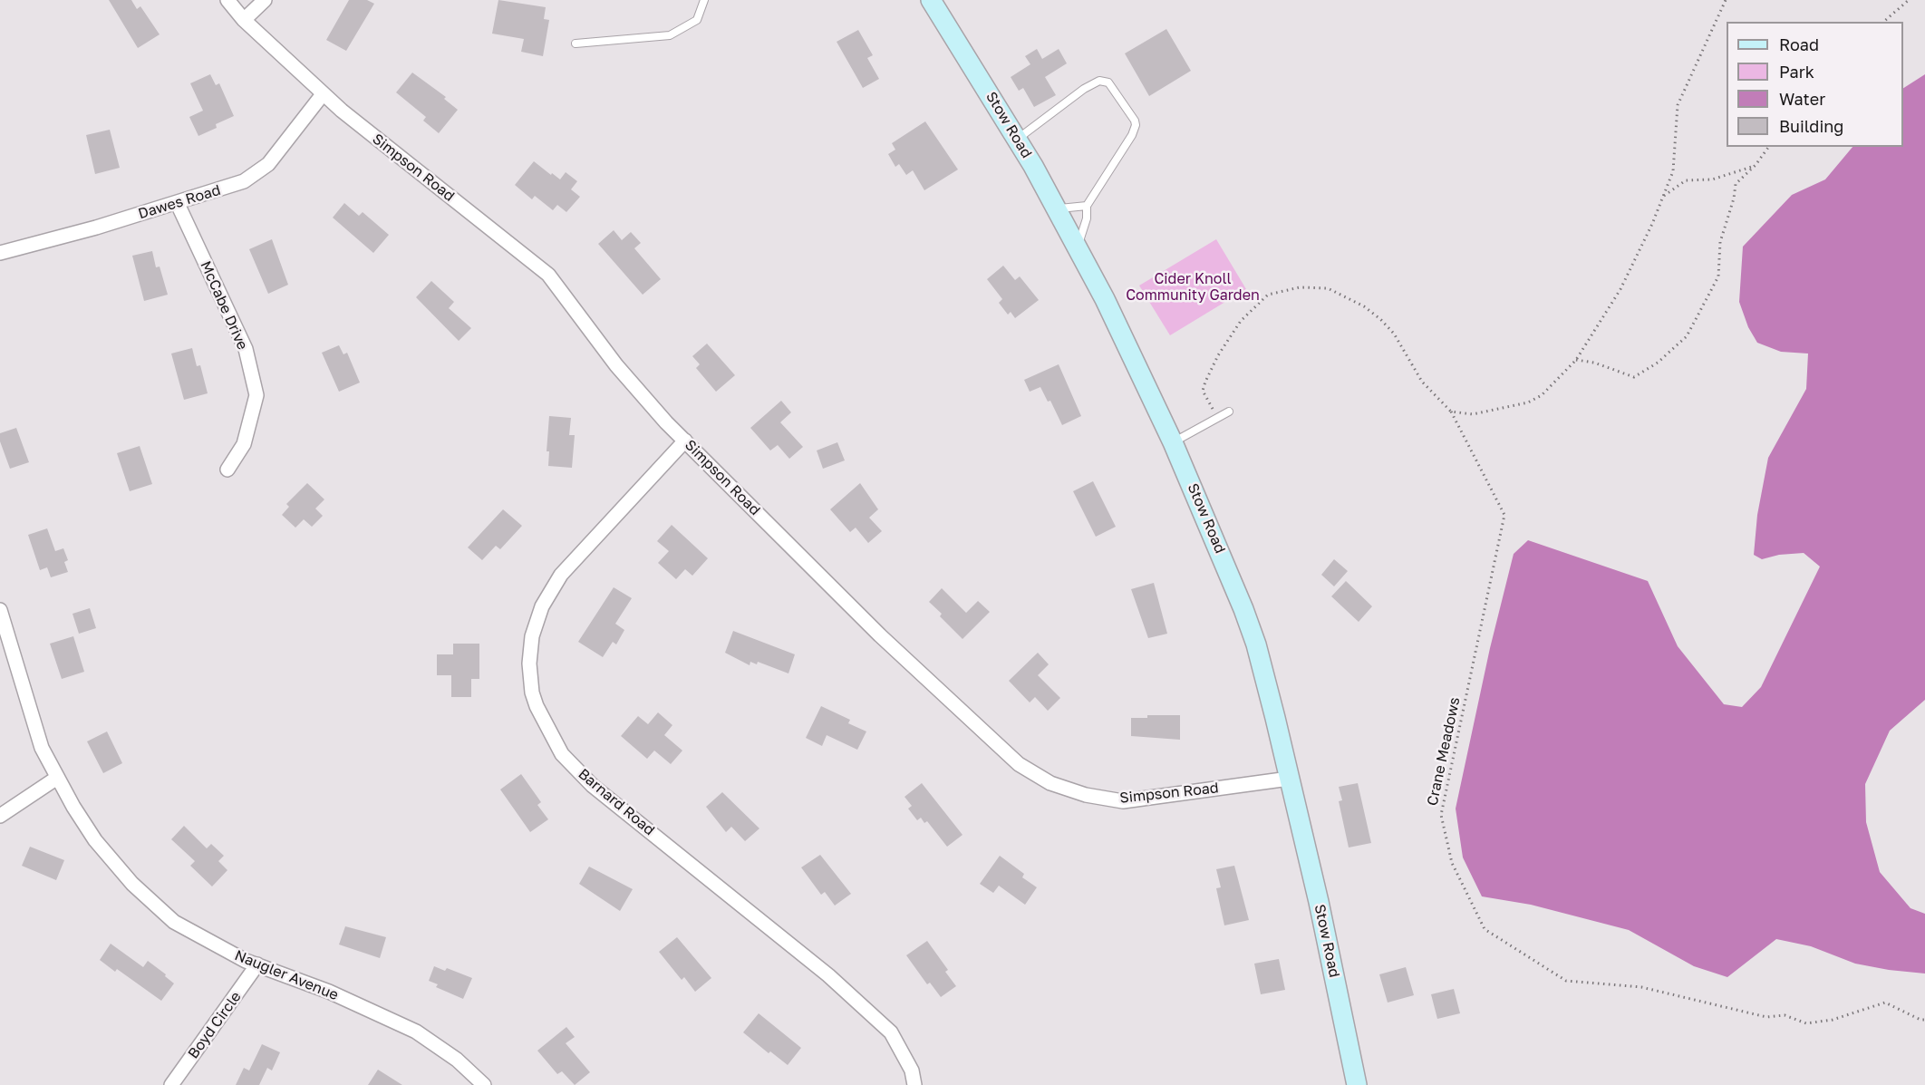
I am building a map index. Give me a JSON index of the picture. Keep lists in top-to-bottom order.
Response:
{
  "streets": {
    "street": [
      "Stow Road",
      "Simpson Road",
      "Dawes Road",
      "McCabe Drive",
      "Barnard Road",
      "Naugler Avenue",
      "Boyd Circle"
    ],
    "path": ["Crane Meadows"]
  },
  "crossings": [
    ["Stow Road", "Simpson Road"],
    ["Simpson Road", "Dawes Road"],
    ["Simpson Road", "Barnard Road"],
    ["Dawes Road", "McCabe Drive"],
    ["Naugler Avenue", "Boyd Circle"]
  ],
  "parks": ["Cider Knoll Community Garden"],
  "legend": [
    "Road",
    "Park",
    "Water",
    "Building"
  ]
}
